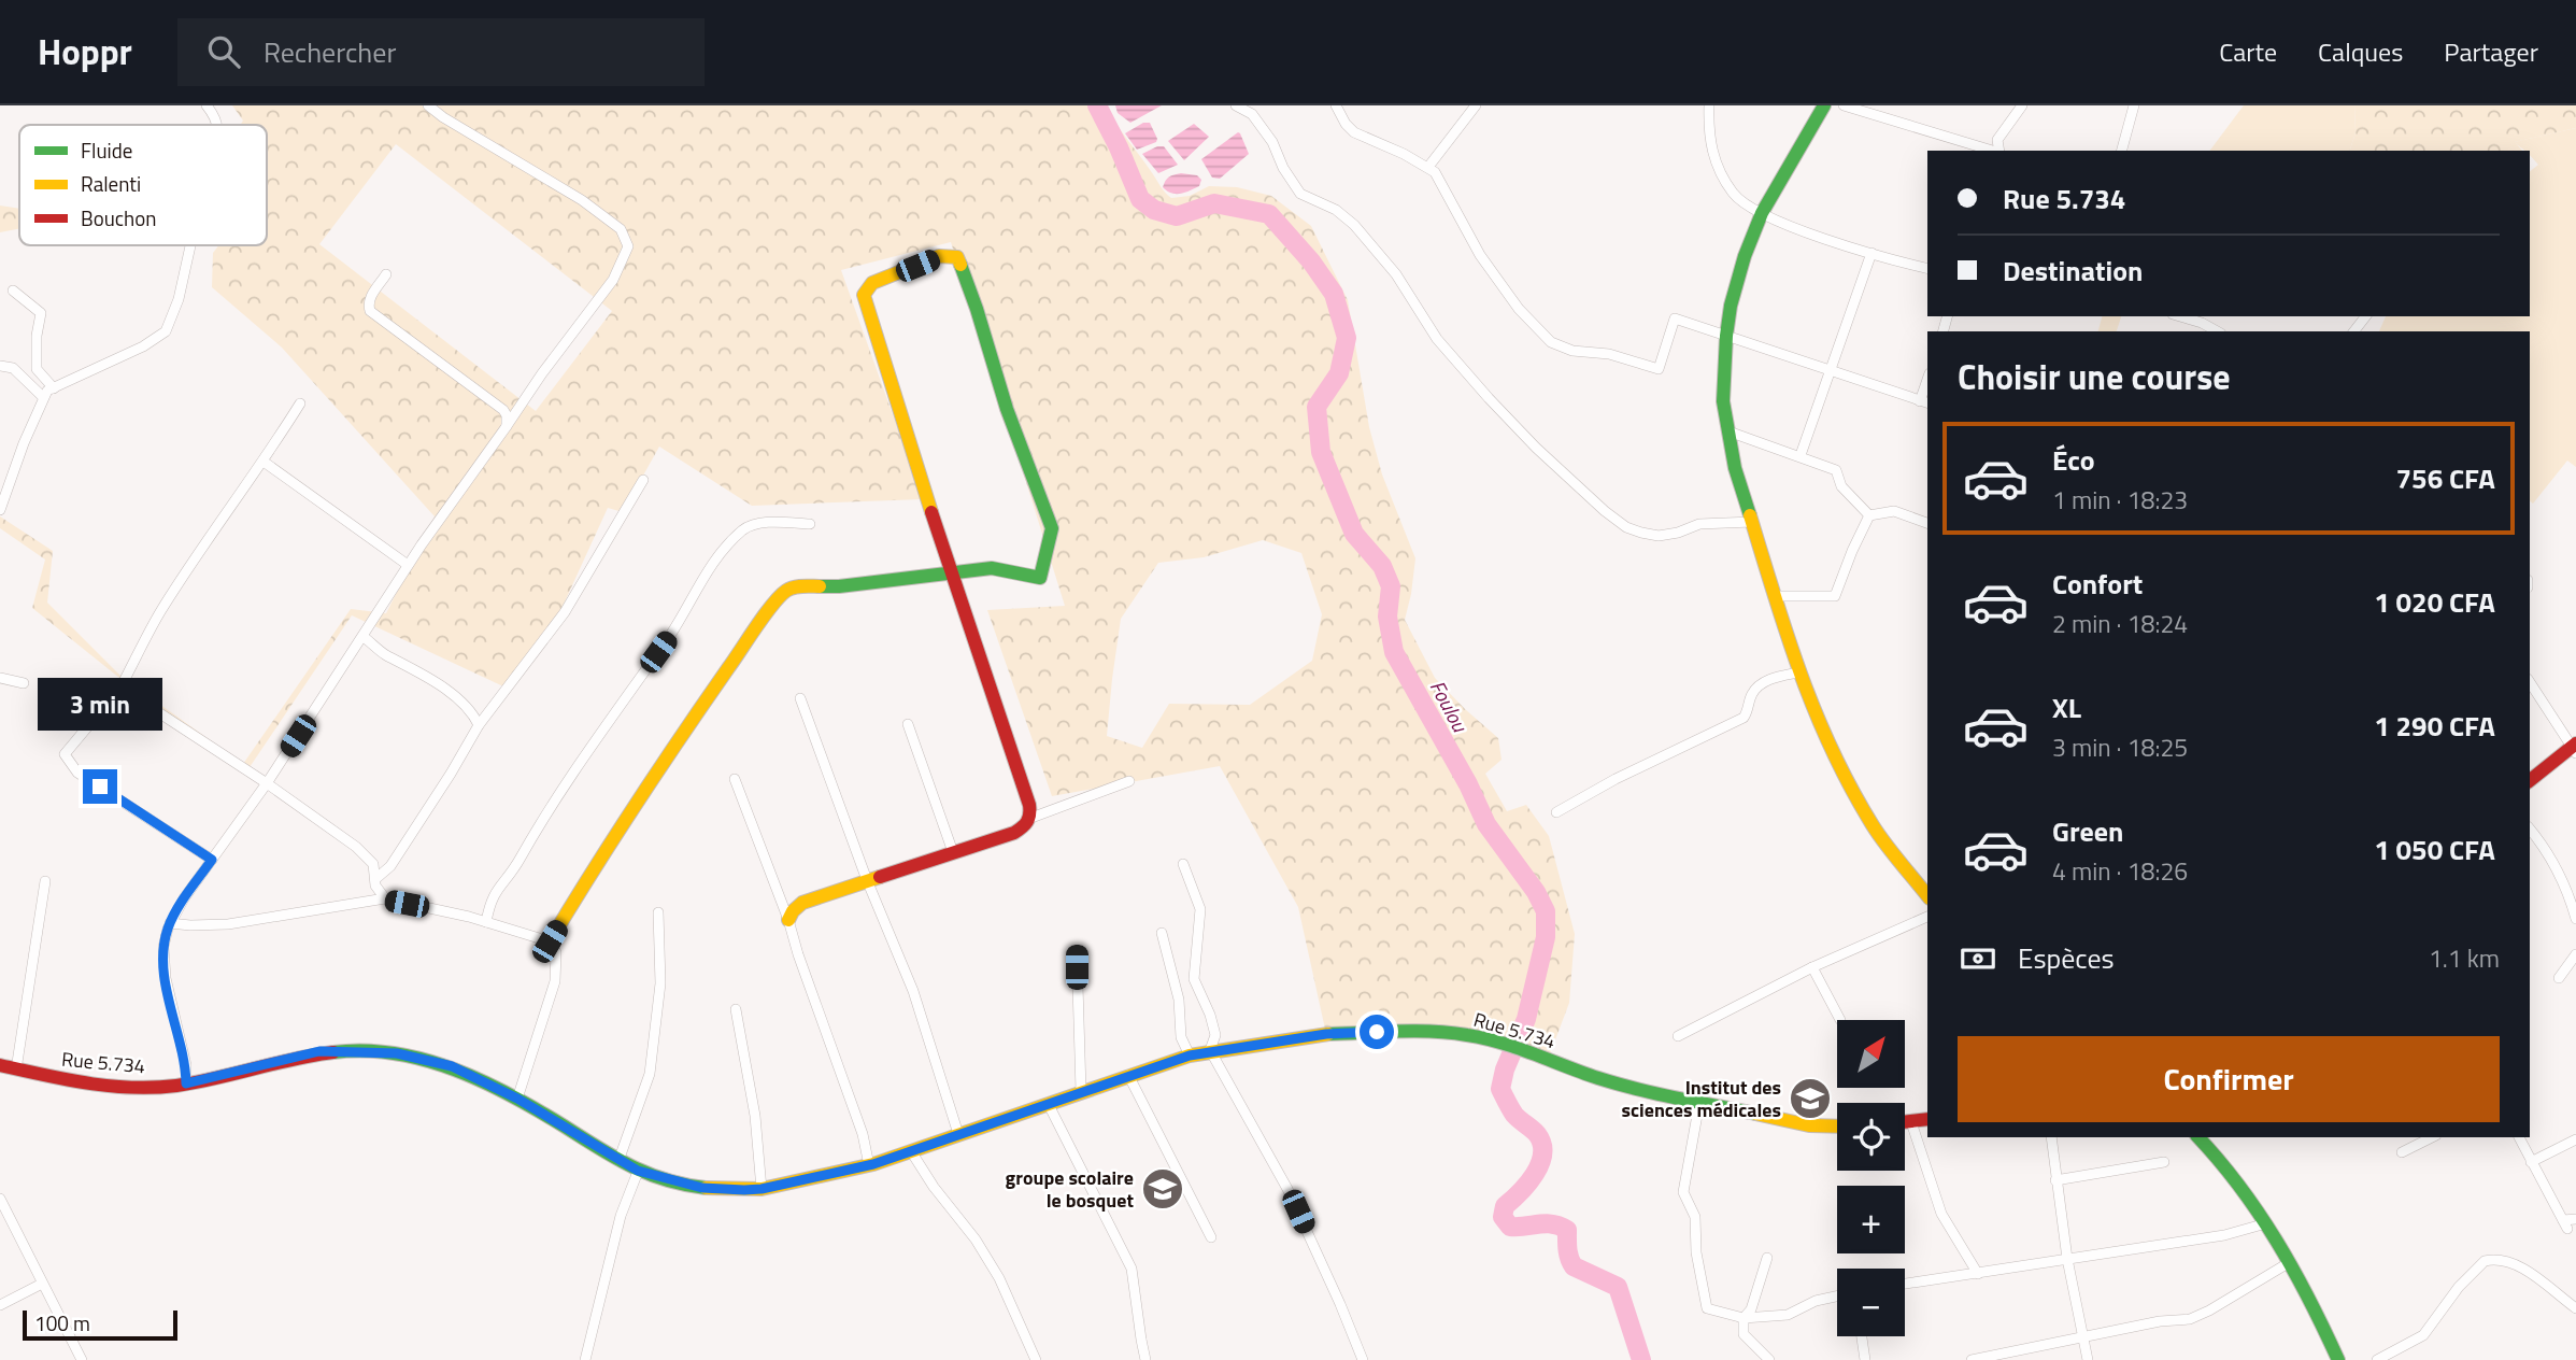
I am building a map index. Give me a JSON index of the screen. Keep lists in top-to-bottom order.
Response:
{
  "streets": {
    "street": ["Rue 5.734"]
  },
  "water": ["Foulou"],
  "places": {
    "school or university": ["Institut des sciences médicales", "groupe scolaire le bosquet"]
  },
  "legend": ["Fluide", "Ralenti", "Bouchon"],
  "scale_bar": "100 m",
  "north": "top right",
  "page": {
    "header": "Hoppr",
    "search": "Rechercher",
    "nav": ["Carte", "Calques", "Partager"],
    "banner": ["Rue 5.734", "Destination"],
    "heading": "Choisir une course",
    "list": [
      {
        "name": "Éco",
        "note": "1 min · 18:23",
        "value": "756 CFA"
      },
      {
        "name": "Confort",
        "note": "2 min · 18:24",
        "value": "1 020 CFA"
      },
      {
        "name": "XL",
        "note": "3 min · 18:25",
        "value": "1 290 CFA"
      },
      {
        "name": "Green",
        "note": "4 min · 18:26",
        "value": "1 050 CFA"
      }
    ],
    "bubble": "3 min",
    "pay": ["Espèces", "1.1 km"],
    "map_buttons": ["+", "−"],
    "buttons": "Confirmer",
    "scale": "100 m"
  }
}
